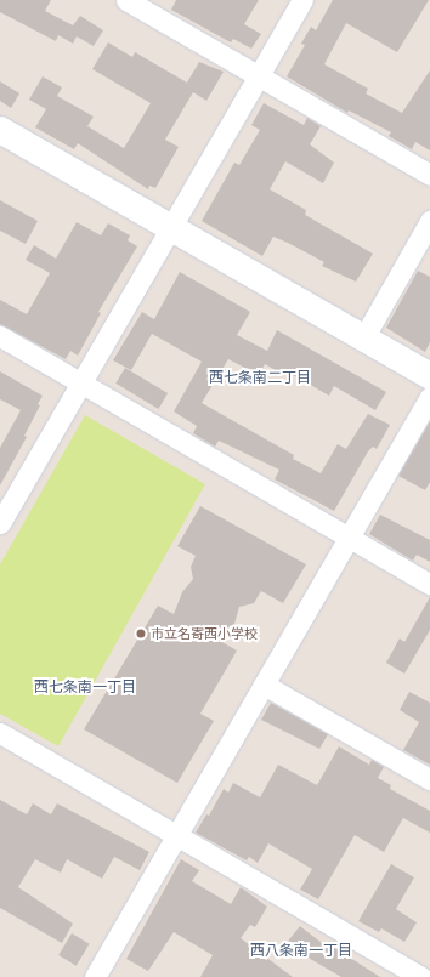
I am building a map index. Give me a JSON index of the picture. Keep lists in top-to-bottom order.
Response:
{
  "districts": ["西七条南二丁目", "西七条南一丁目", "西八条南一丁目"],
  "places": ["市立名寄西小学校"]
}
